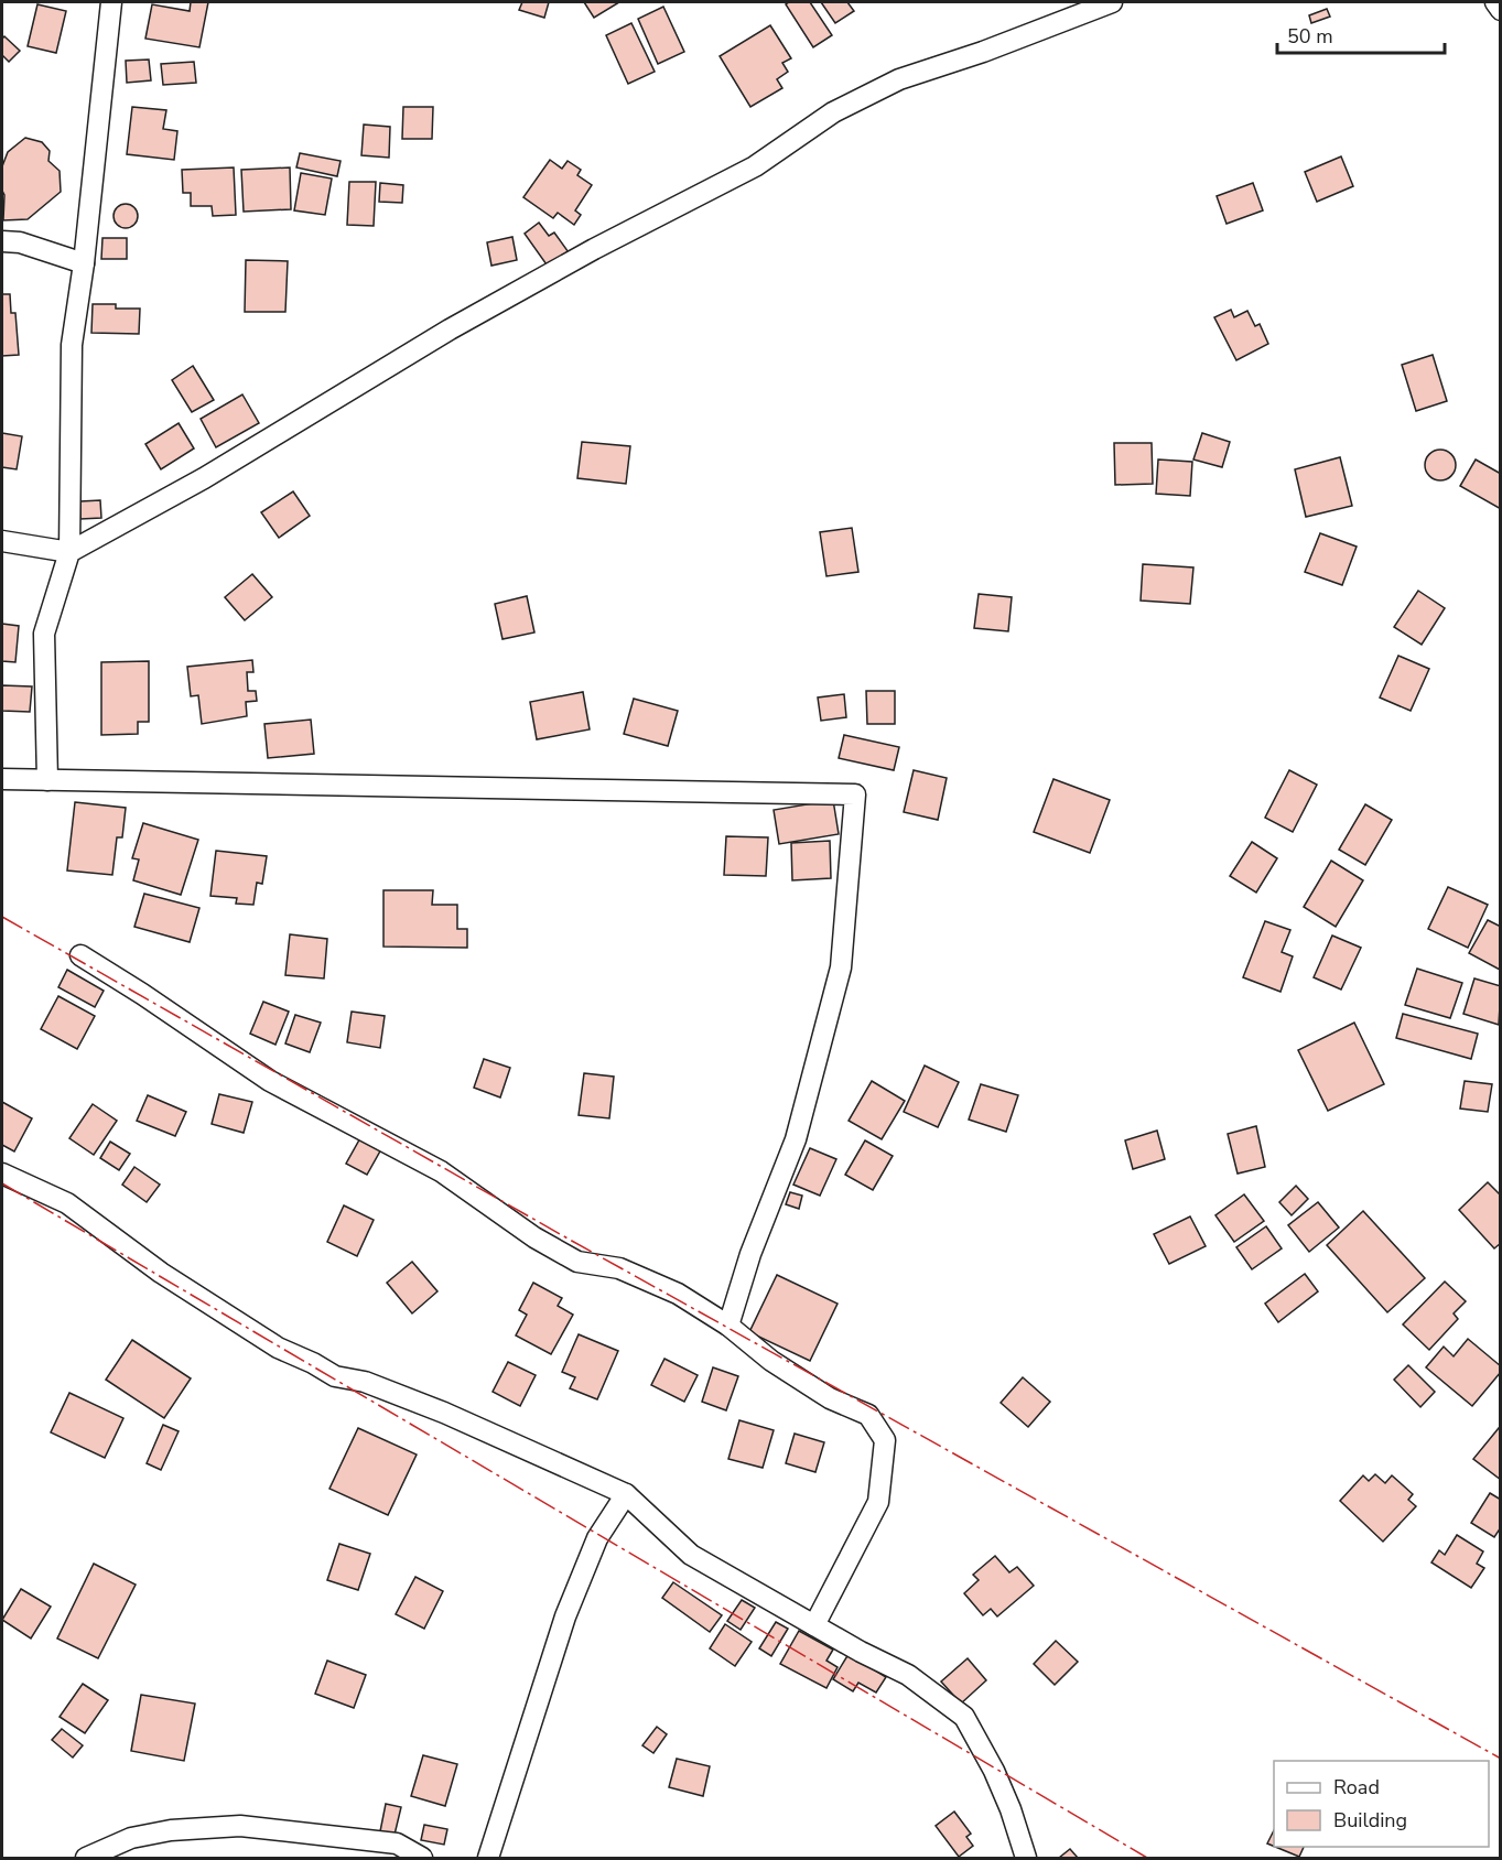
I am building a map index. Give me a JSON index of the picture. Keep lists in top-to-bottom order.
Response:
{
  "legend": ["Road", "Building"],
  "scale_bar": "50 m"
}
